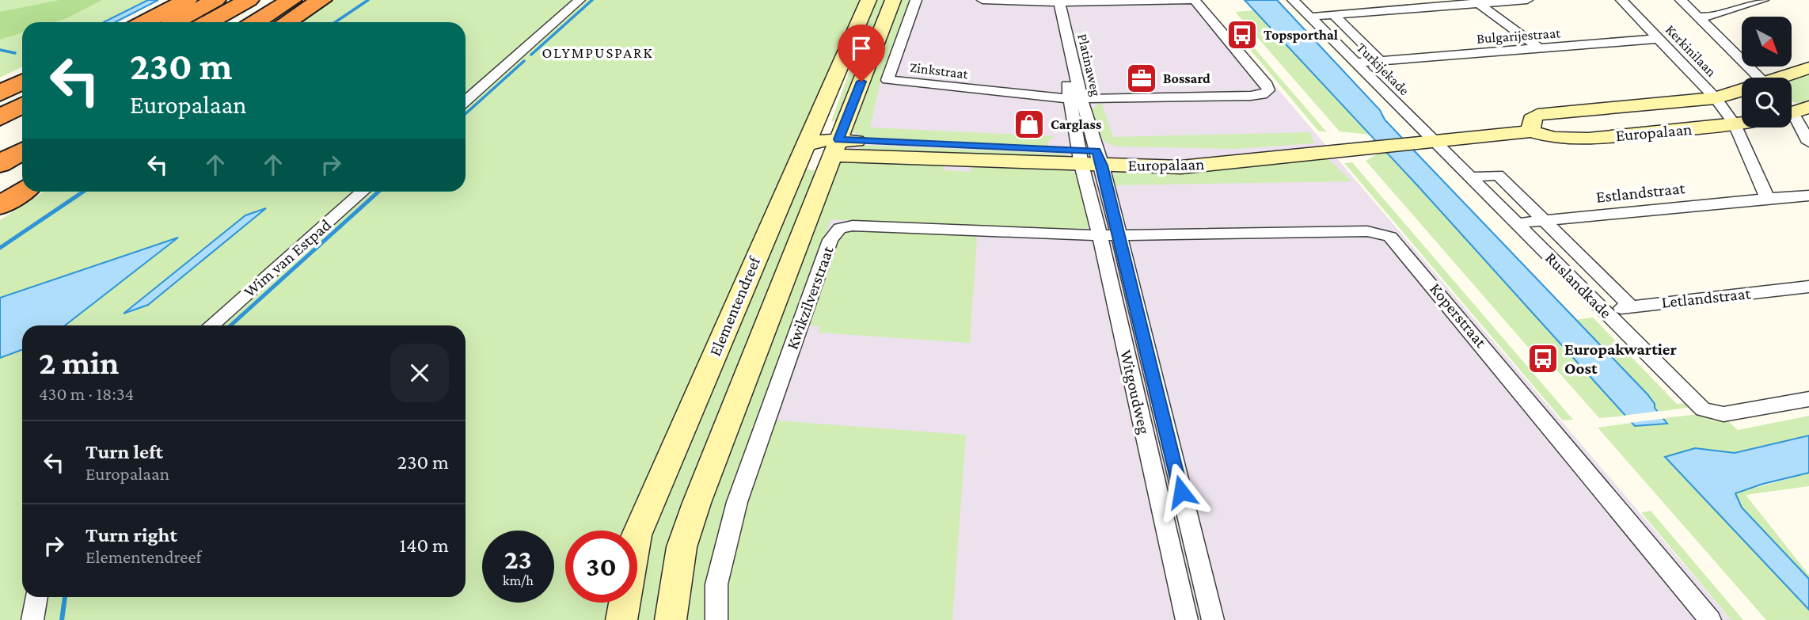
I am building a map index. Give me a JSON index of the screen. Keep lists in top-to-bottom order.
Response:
{
  "streets": {
    "main road": ["Europalaan", "Elementendreef"],
    "street": [
      "Bulgarijestraat",
      "Kerkinilaan",
      "Platinaweg",
      "Turkijekade",
      "Zinkstraat",
      "Estlandstraat",
      "Wim van Estpad",
      "Ruslandkade",
      "Kwikzilverstraat",
      "Letlandstraat",
      "Koperstraat",
      "Witgoudweg"
    ]
  },
  "crossings": [
    ["Bulgarijestraat", "Kerkinilaan"],
    ["Bulgarijestraat", "Turkijekade"],
    ["Kerkinilaan", "Europalaan"],
    ["Kerkinilaan", "Estlandstraat"],
    ["Platinaweg", "Zinkstraat"],
    ["Platinaweg", "Europalaan"],
    ["Platinaweg", "Witgoudweg"],
    ["Turkijekade", "Europalaan"],
    ["Turkijekade", "Ruslandkade"],
    ["Europalaan", "Ruslandkade"],
    ["Europalaan", "Elementendreef"],
    ["Europalaan", "Witgoudweg"],
    ["Estlandstraat", "Ruslandkade"],
    ["Ruslandkade", "Letlandstraat"],
    ["Kwikzilverstraat", "Koperstraat"],
    ["Kwikzilverstraat", "Witgoudweg"],
    ["Koperstraat", "Witgoudweg"]
  ],
  "districts": ["OLYMPUSPARK"],
  "places": {
    "bus stop": ["Topsporthal", "Europakwartier Oost"],
    "office": ["Bossard"],
    "shop": ["Carglass"]
  },
  "north": "bottom right",
  "page": {
    "turn": ["230 m", "Europalaan"],
    "heading": ["2 min", "430 m · 18:34"],
    "list": [
      {
        "name": "Turn left",
        "note": "Europalaan",
        "value": "230 m"
      },
      {
        "name": "Turn right",
        "note": "Elementendreef",
        "value": "140 m"
      }
    ],
    "speed": "23 km/h",
    "limit": "30"
  }
}
